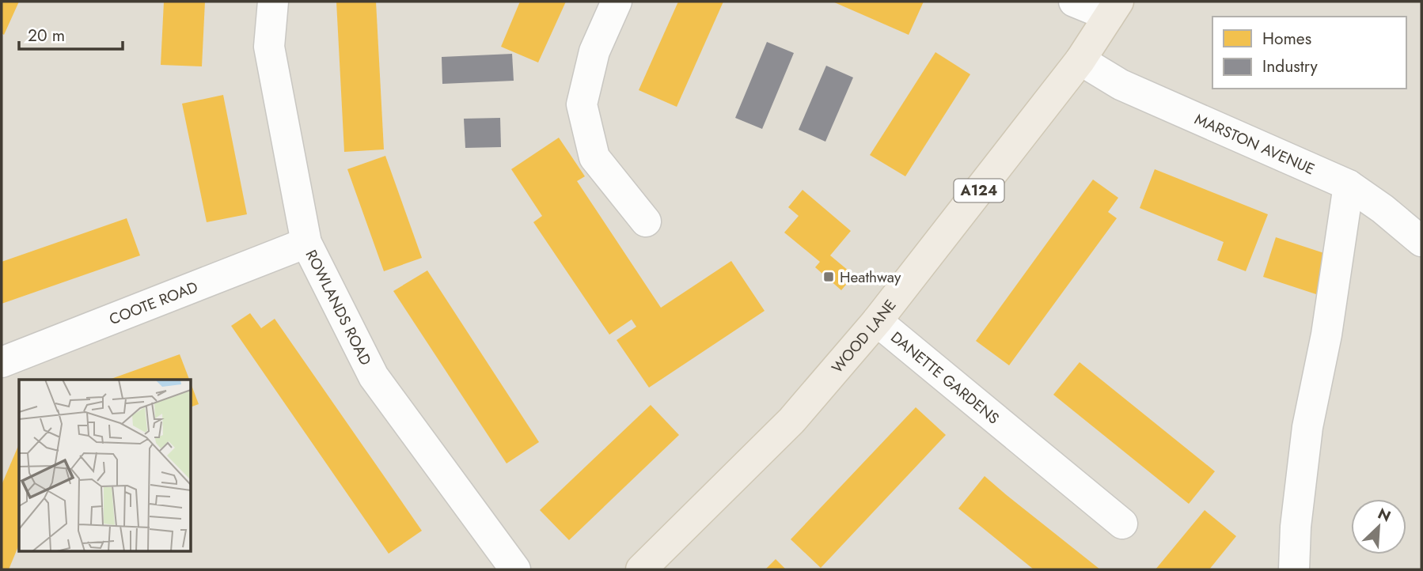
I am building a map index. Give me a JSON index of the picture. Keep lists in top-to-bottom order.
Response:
{
  "streets": {
    "main road": ["A124", "WOOD LANE"],
    "street": [
      "MARSTON AVENUE",
      "COOTE ROAD",
      "ROWLANDS ROAD",
      "DANETTE GARDENS"
    ]
  },
  "crossings": [
    ["MARSTON AVENUE", "WOOD LANE"],
    ["COOTE ROAD", "ROWLANDS ROAD"],
    ["WOOD LANE", "DANETTE GARDENS"]
  ],
  "places": {
    "transit": ["Heathway"]
  },
  "legend": ["Homes", "Industry"],
  "scale_bar": "20 m",
  "north": "top right"
}
